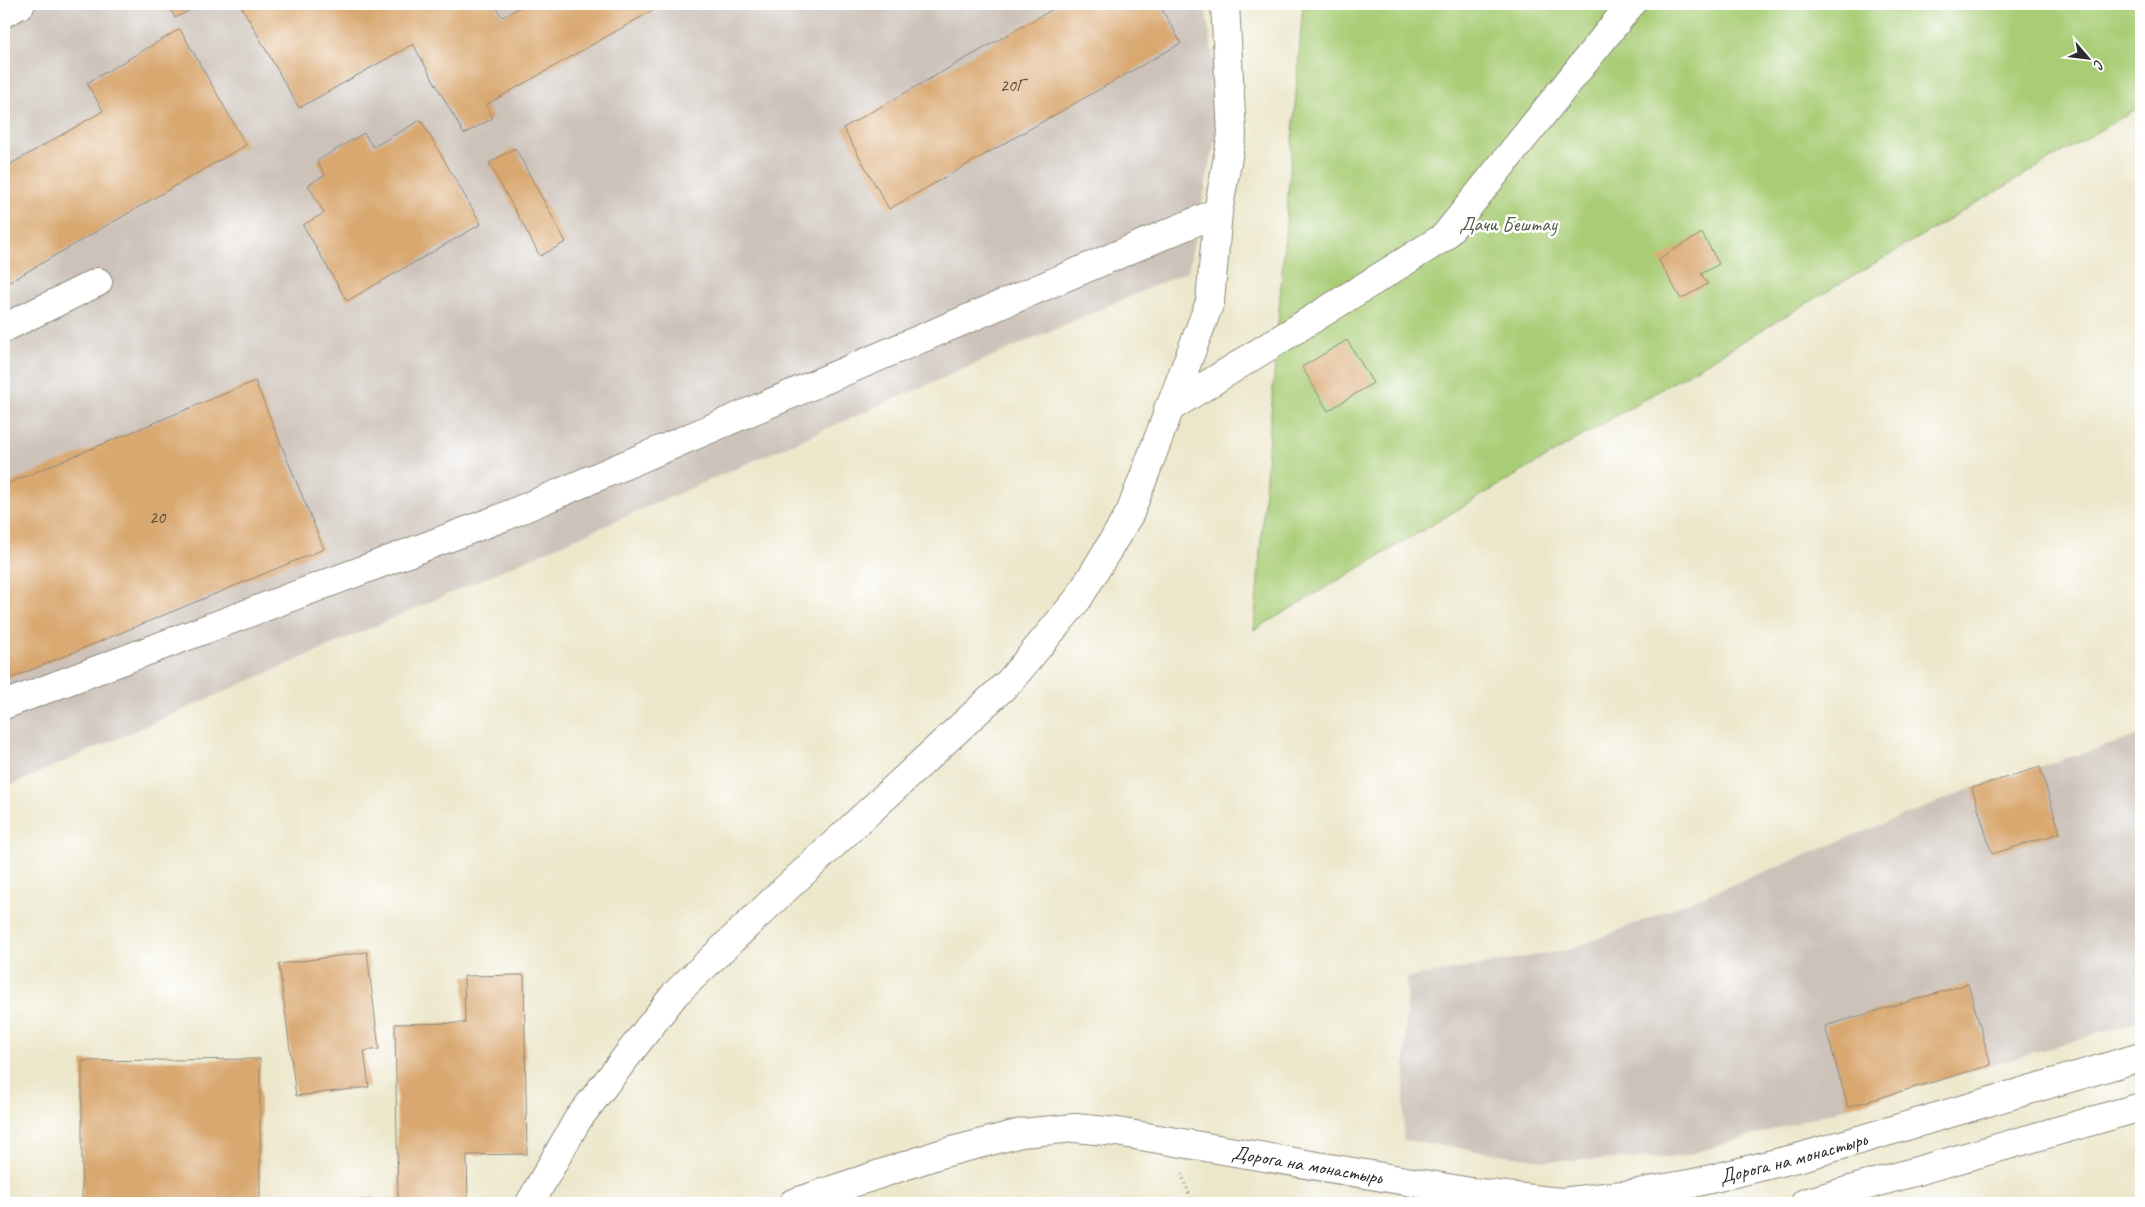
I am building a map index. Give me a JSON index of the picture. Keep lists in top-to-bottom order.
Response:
{
  "streets": {
    "street": ["Дорога на монастырь"]
  },
  "parks": ["Дачи Бештау"],
  "house_numbers": ["20Г", "20"],
  "north": "bottom right"
}
